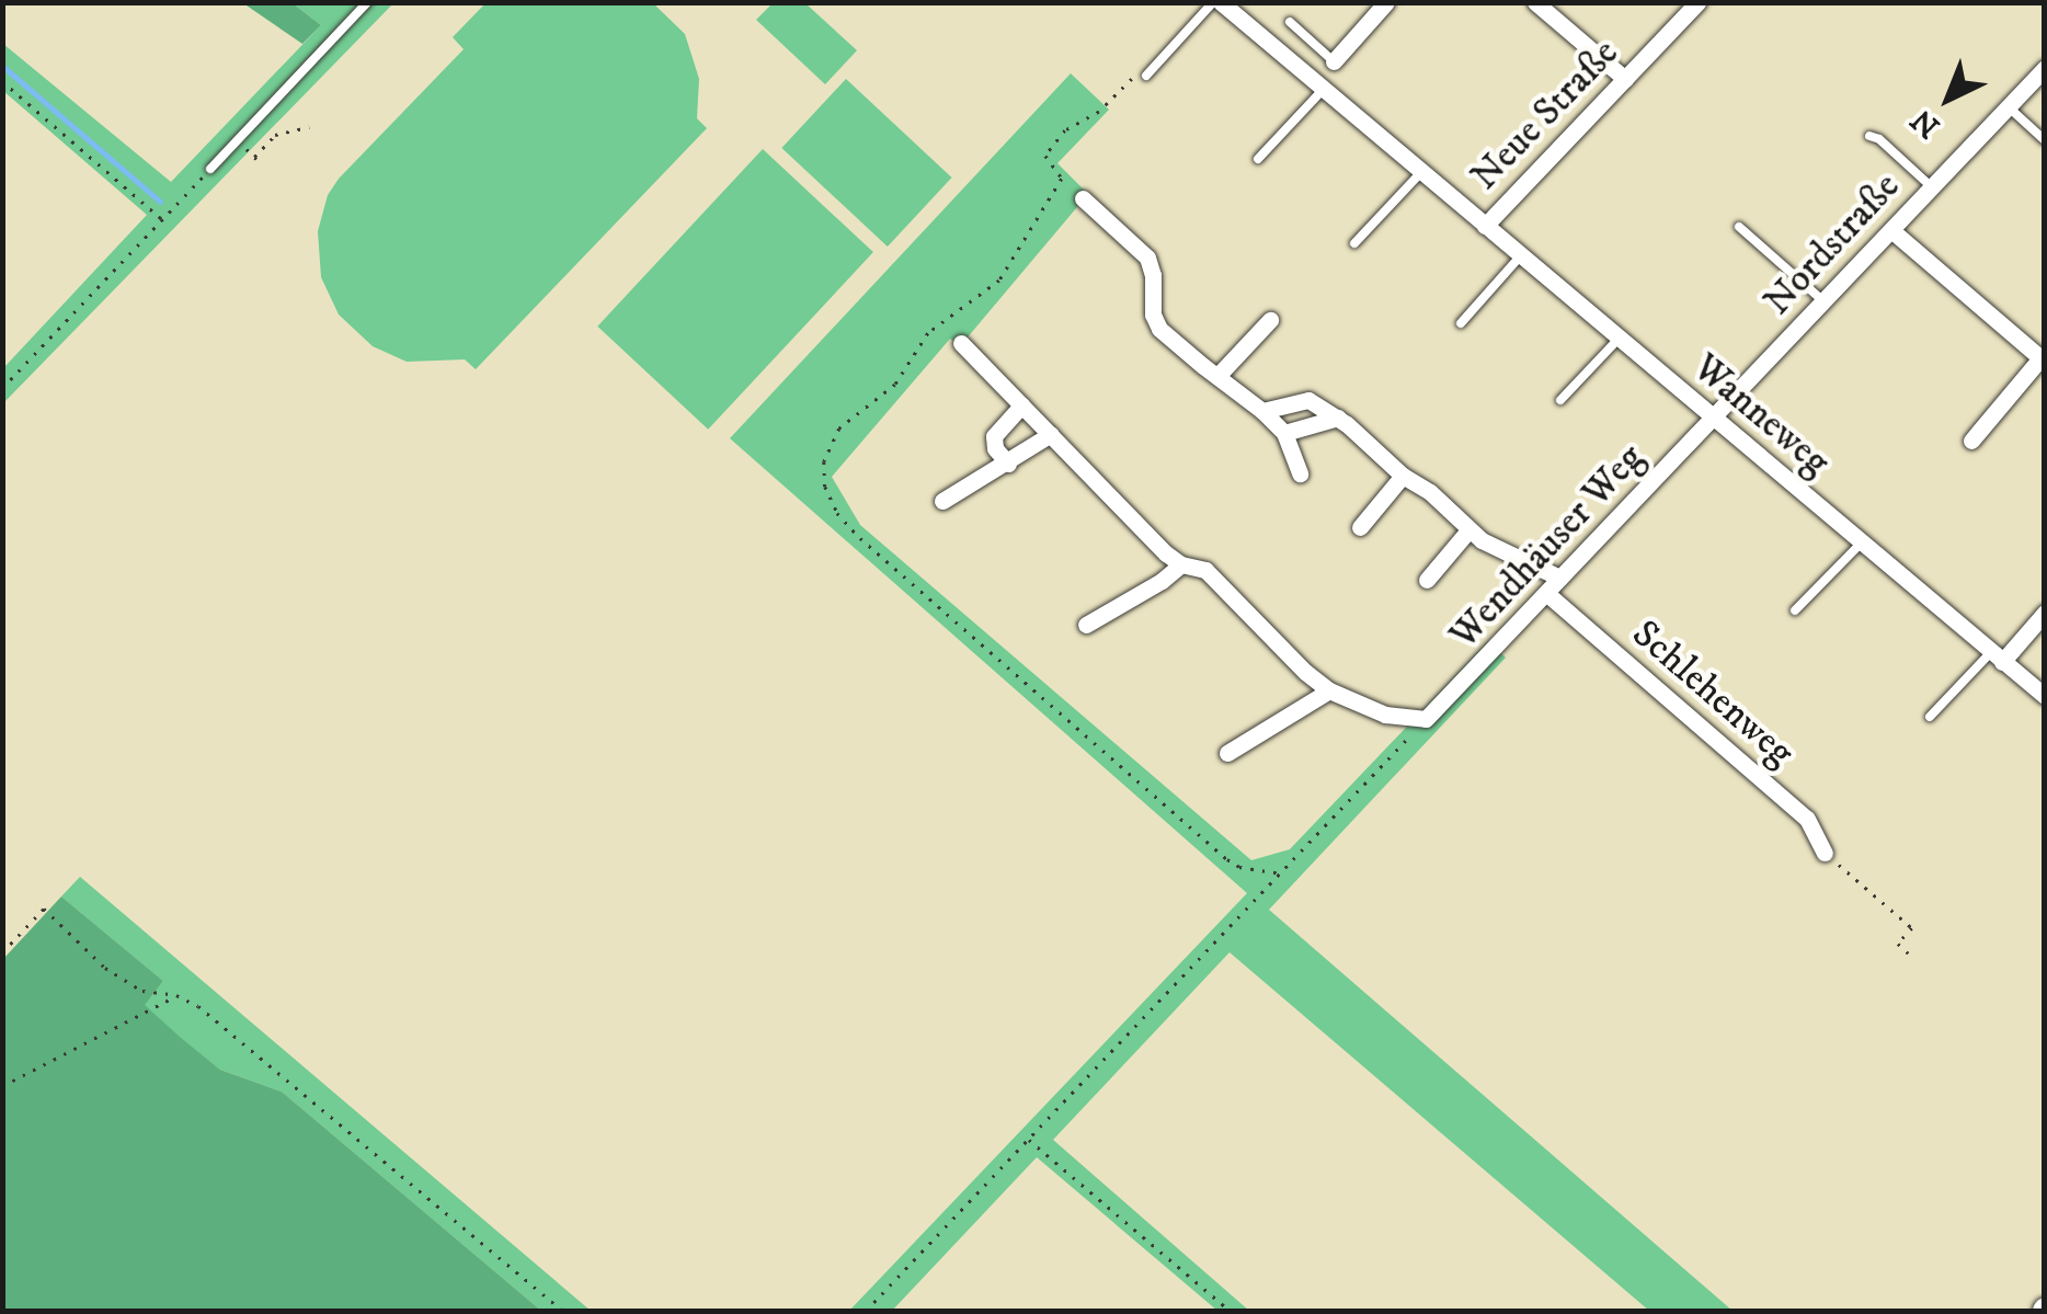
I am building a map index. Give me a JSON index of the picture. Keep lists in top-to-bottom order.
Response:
{
  "streets": {
    "street": [
      "Neue Straße",
      "Nordstraße",
      "Wanneweg",
      "Wendhäuser Weg",
      "Schlehenweg"
    ]
  },
  "crossings": [
    ["Neue Straße", "Wanneweg"],
    ["Nordstraße", "Wanneweg"],
    ["Nordstraße", "Wendhäuser Weg"],
    ["Wanneweg", "Wendhäuser Weg"],
    ["Wendhäuser Weg", "Schlehenweg"]
  ],
  "north": "bottom left"
}
